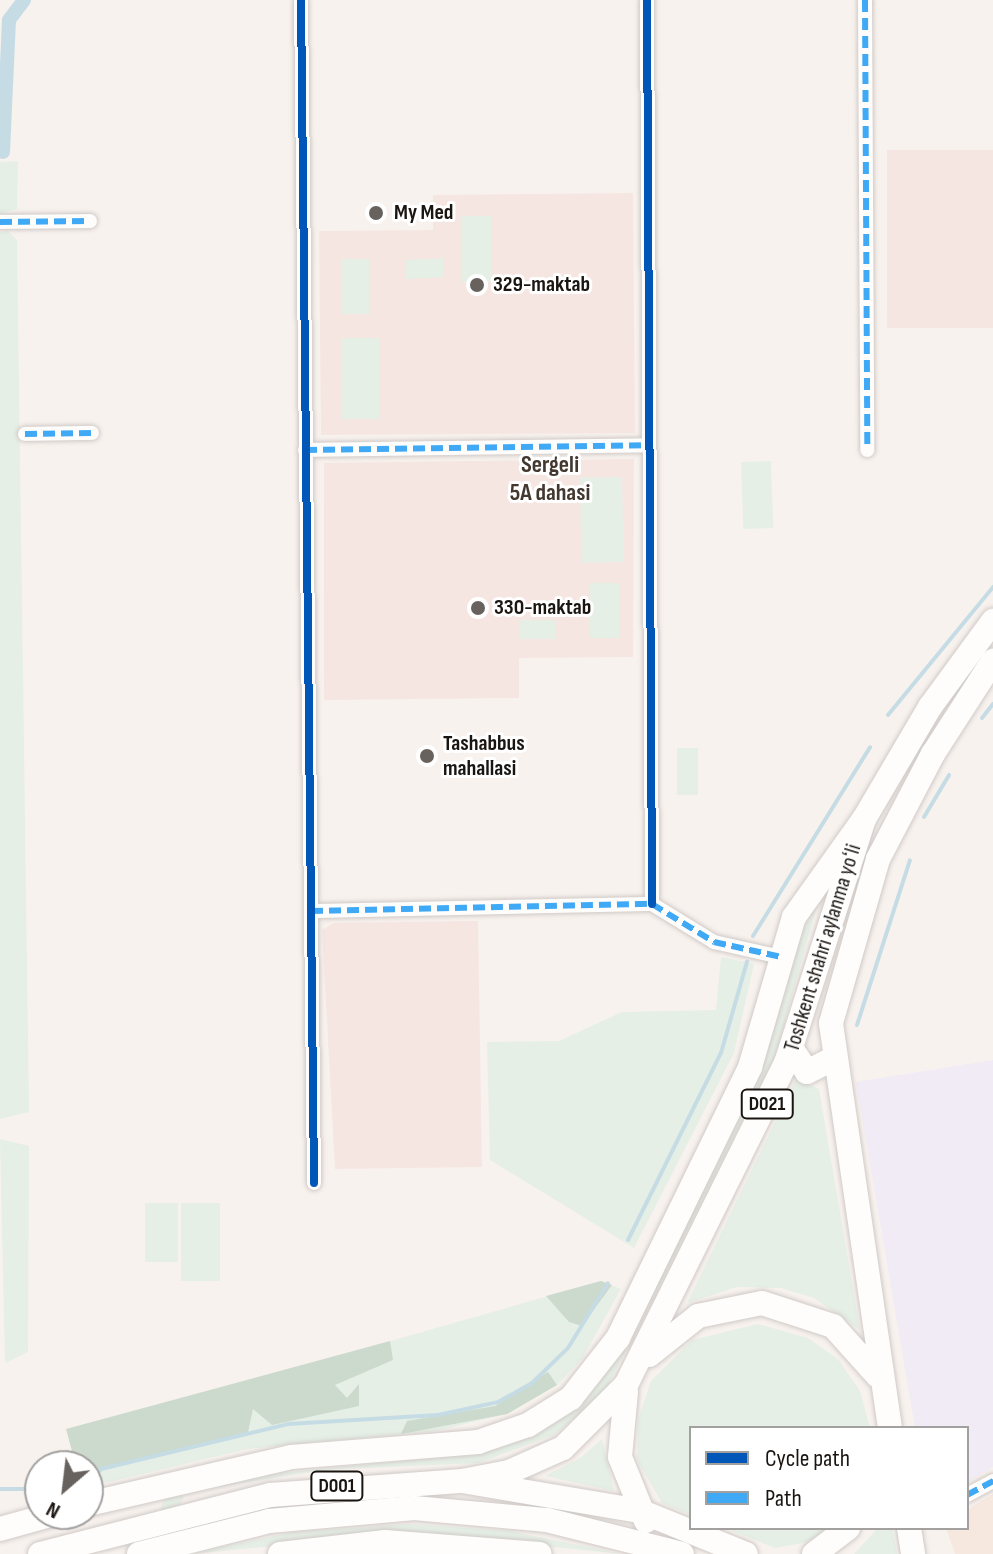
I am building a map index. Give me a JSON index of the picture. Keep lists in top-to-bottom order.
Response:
{
  "streets": {
    "highway": ["Toshkent shahri aylanma yoʻli", "D021", "D001"]
  },
  "crossings": [
    ["Toshkent shahri aylanma yoʻli", "D001"]
  ],
  "districts": ["Sergeli 5A dahasi"],
  "places": [
    "My Med",
    "329-maktab",
    "330-maktab",
    "Tashabbus mahallasi"
  ],
  "legend": ["Cycle path", "Path"],
  "north": "bottom left"
}
